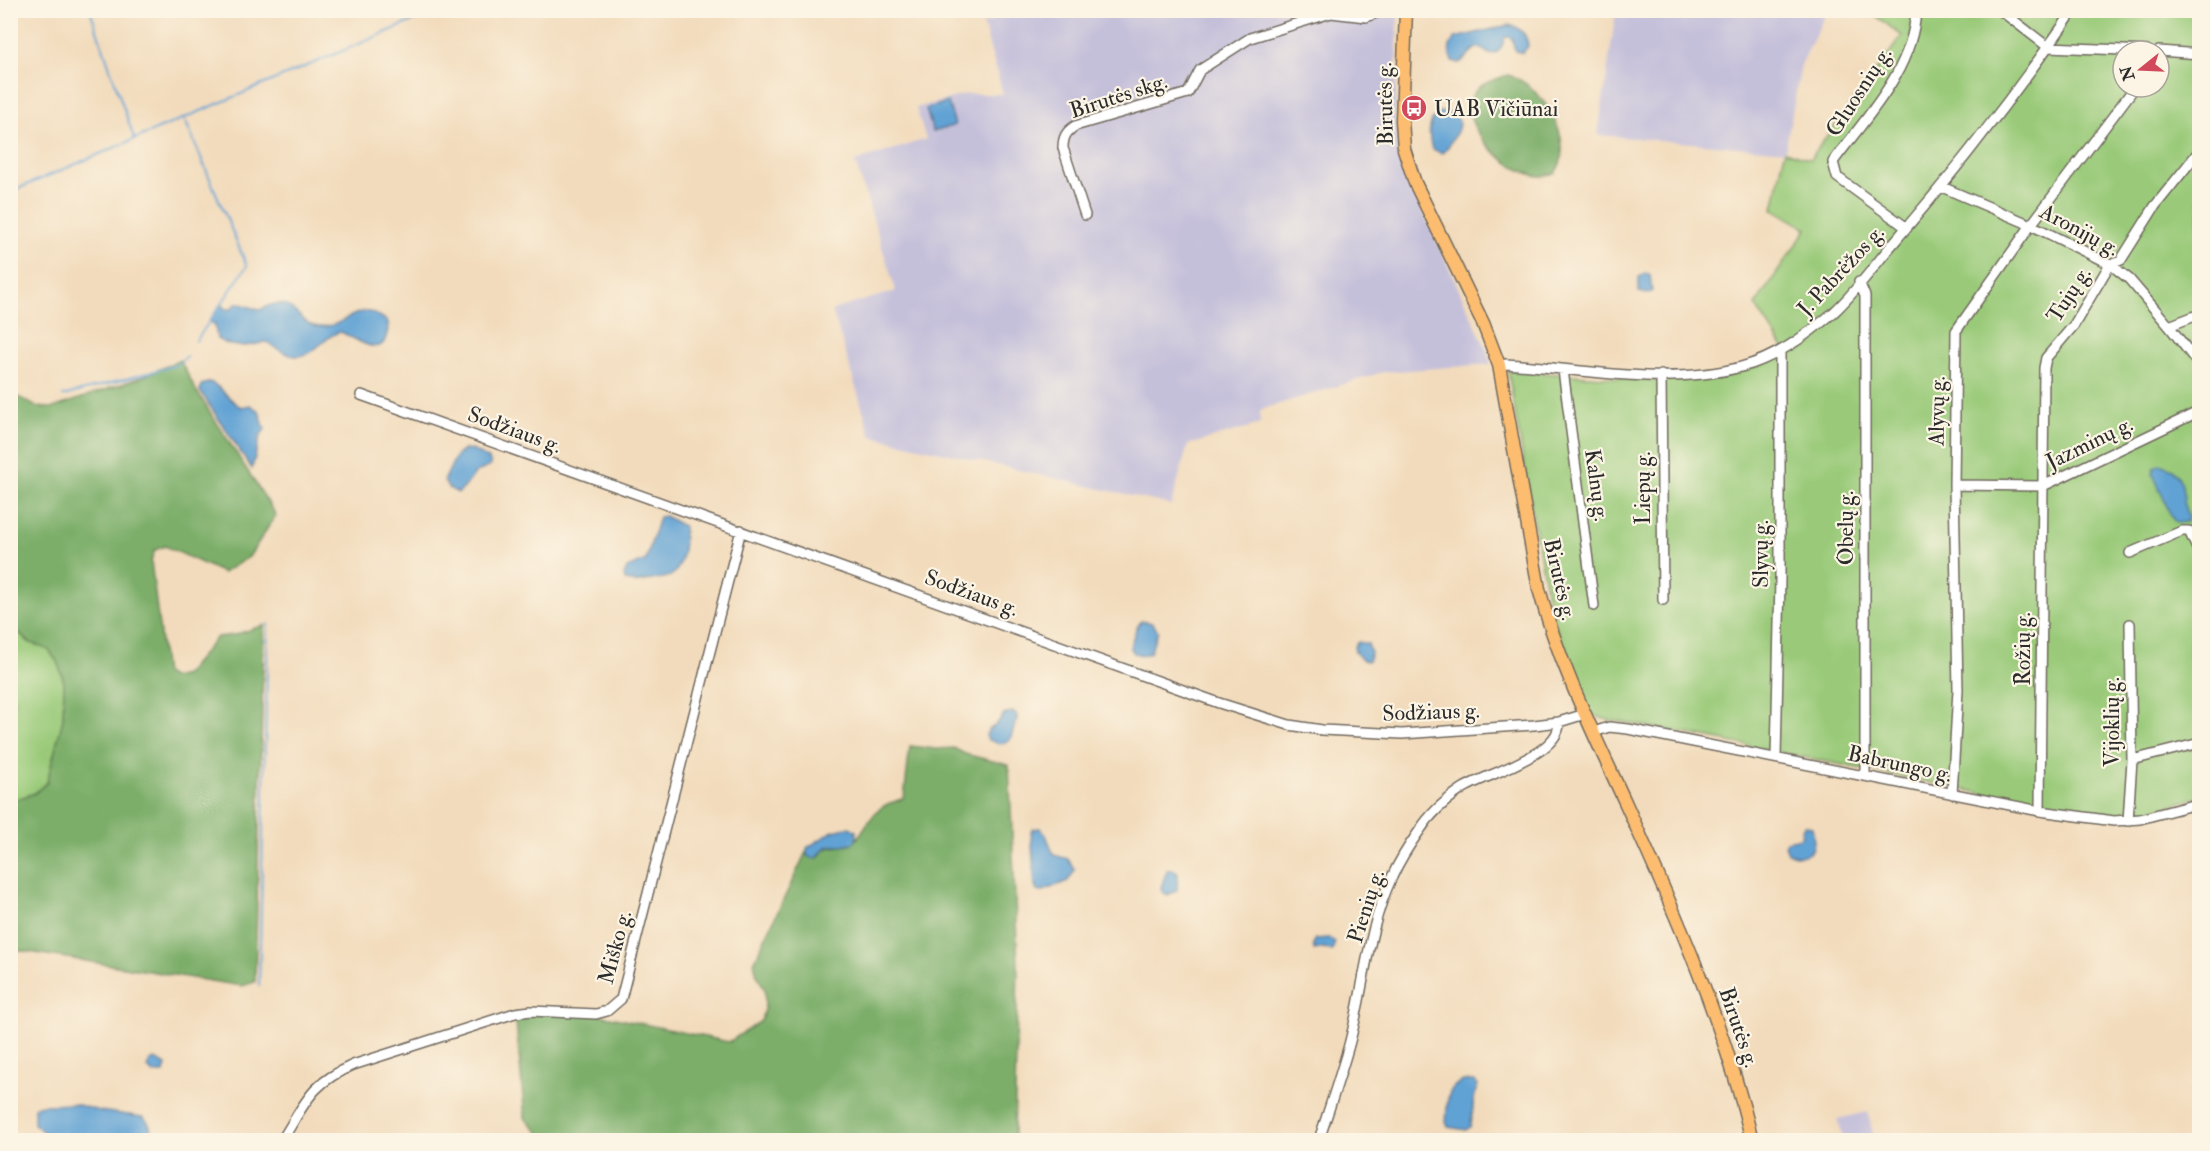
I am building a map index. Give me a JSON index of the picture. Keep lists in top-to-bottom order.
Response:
{
  "streets": {
    "main road": ["Birutės g."],
    "street": [
      "Gluosnių g.",
      "Birutės skg.",
      "Aronijų g.",
      "J. Pabrėžos g.",
      "Tujų g.",
      "Alyvų g.",
      "Sodžiaus g.",
      "Jazminų g.",
      "Kalnų g.",
      "Liepų g.",
      "Obelų g.",
      "Slyvų g.",
      "Rožių g.",
      "Vijoklių g.",
      "Babrungo g.",
      "Pienių g.",
      "Miško g."
    ]
  },
  "crossings": [
    ["Gluosnių g.", "J. Pabrėžos g."],
    ["Birutės g.", "J. Pabrėžos g."],
    ["Birutės g.", "Sodžiaus g."],
    ["Birutės g.", "Babrungo g."],
    ["Aronijų g.", "J. Pabrėžos g."],
    ["Aronijų g.", "Tujų g."],
    ["Aronijų g.", "Alyvų g."],
    ["J. Pabrėžos g.", "Kalnų g."],
    ["J. Pabrėžos g.", "Liepų g."],
    ["J. Pabrėžos g.", "Obelų g."],
    ["J. Pabrėžos g.", "Slyvų g."],
    ["Tujų g.", "Jazminų g."],
    ["Tujų g.", "Rožių g."],
    ["Alyvų g.", "Jazminų g."],
    ["Alyvų g.", "Babrungo g."],
    ["Sodžiaus g.", "Pienių g."],
    ["Sodžiaus g.", "Miško g."],
    ["Jazminų g.", "Rožių g."],
    ["Obelų g.", "Babrungo g."],
    ["Slyvų g.", "Babrungo g."],
    ["Rožių g.", "Babrungo g."],
    ["Vijoklių g.", "Babrungo g."]
  ],
  "places": {
    "bus stop": ["UAB Vičiūnai"]
  },
  "north": "left"
}
